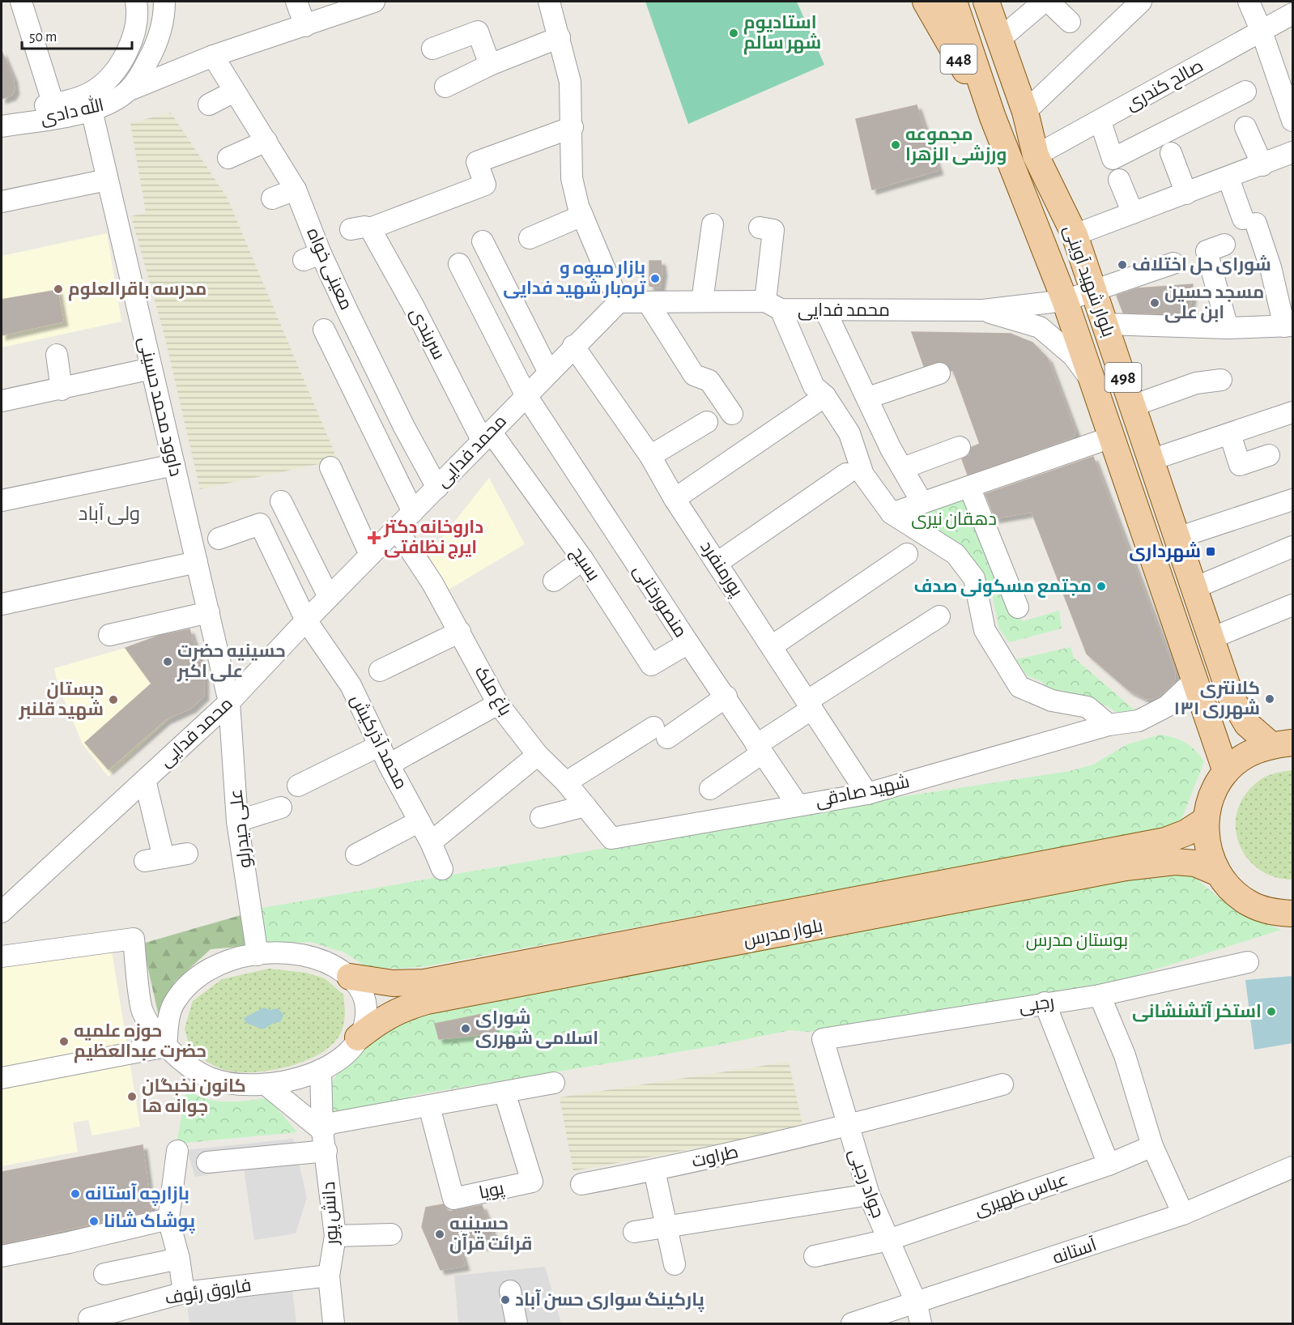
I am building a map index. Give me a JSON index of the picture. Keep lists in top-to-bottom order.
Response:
{
  "streets": {
    "main road": [
      "448",
      "بلوار شهید آوینی",
      "498",
      "بلوار مدرس"
    ],
    "street": [
      "صالح کندری",
      "الله دادی",
      "معینی خواه",
      "محمد فدایی",
      "سربندی",
      "داوود محمد حسینی",
      "بسیج",
      "پورمنفرد",
      "منصورخانی",
      "باغ ملک",
      "محمد آذرکیش",
      "شهید صادقی",
      "علی حیدرلو",
      "رجبی",
      "طراوت",
      "جواد رجبی",
      "پویا",
      "عباس ظهیری",
      "دانش پور",
      "آستانه",
      "فاروق رئوف"
    ]
  },
  "crossings": [
    ["448", "بلوار شهید آوینی"],
    ["448", "498"],
    ["صالح کندری", "بلوار شهید آوینی"],
    ["الله دادی", "داوود محمد حسینی"],
    ["معینی خواه", "محمد فدایی"],
    ["بلوار شهید آوینی", "محمد فدایی"],
    ["بلوار شهید آوینی", "498"],
    ["بلوار شهید آوینی", "شهید صادقی"],
    ["محمد فدایی", "سربندی"],
    ["محمد فدایی", "داوود محمد حسینی"],
    ["محمد فدایی", "بسیج"],
    ["محمد فدایی", "پورمنفرد"],
    ["محمد فدایی", "منصورخانی"],
    ["محمد فدایی", "باغ ملک"],
    ["محمد فدایی", "محمد آذرکیش"],
    ["محمد فدایی", "علی حیدرلو"],
    ["سربندی", "بسیج"],
    ["داوود محمد حسینی", "علی حیدرلو"],
    ["بسیج", "منصورخانی"],
    ["پورمنفرد", "شهید صادقی"],
    ["منصورخانی", "شهید صادقی"],
    ["باغ ملک", "شهید صادقی"],
    ["علی حیدرلو", "بلوار مدرس"],
    ["علی حیدرلو", "دانش پور"],
    ["بلوار مدرس", "دانش پور"],
    ["رجبی", "جواد رجبی"],
    ["طراوت", "جواد رجبی"],
    ["جواد رجبی", "عباس ظهیری"],
    ["جواد رجبی", "آستانه"],
    ["دانش پور", "فاروق رئوف"]
  ],
  "districts": ["ولی آباد"],
  "parks": ["دهقان نیری", "بوستان مدرس"],
  "places": {
    "other": [
      "استادیوم شهر سالم",
      "مجموعه ورزشی الزهرا",
      "شورای حل اختلاف",
      "بازار میوه و تره‌بار شهید فدایی",
      "مدرسه باقرالعلوم",
      "مسجد حسین ابن علی",
      "مجتمع مسکونی صدف",
      "حسینیه حضرت علی اکبر",
      "کلانتری ۱۳۱ شهرری",
      "دبستان شهید قلنبر",
      "استخر آتشنشانی",
      "شورای اسلامی شهرری",
      "حوزه علمیه حضرت عبدالعظیم",
      "کانون نخبگان جوانه ها",
      "بازارچه آستانه",
      "پوشاک شانا",
      "حسینیه قرائت قرآن",
      "پارکینگ سواری حسن آباد"
    ],
    "health": ["داروخانه دکتر ایرج نظافتی"],
    "transit": ["شهرداری"]
  },
  "scale_bar": "50 m"
}
